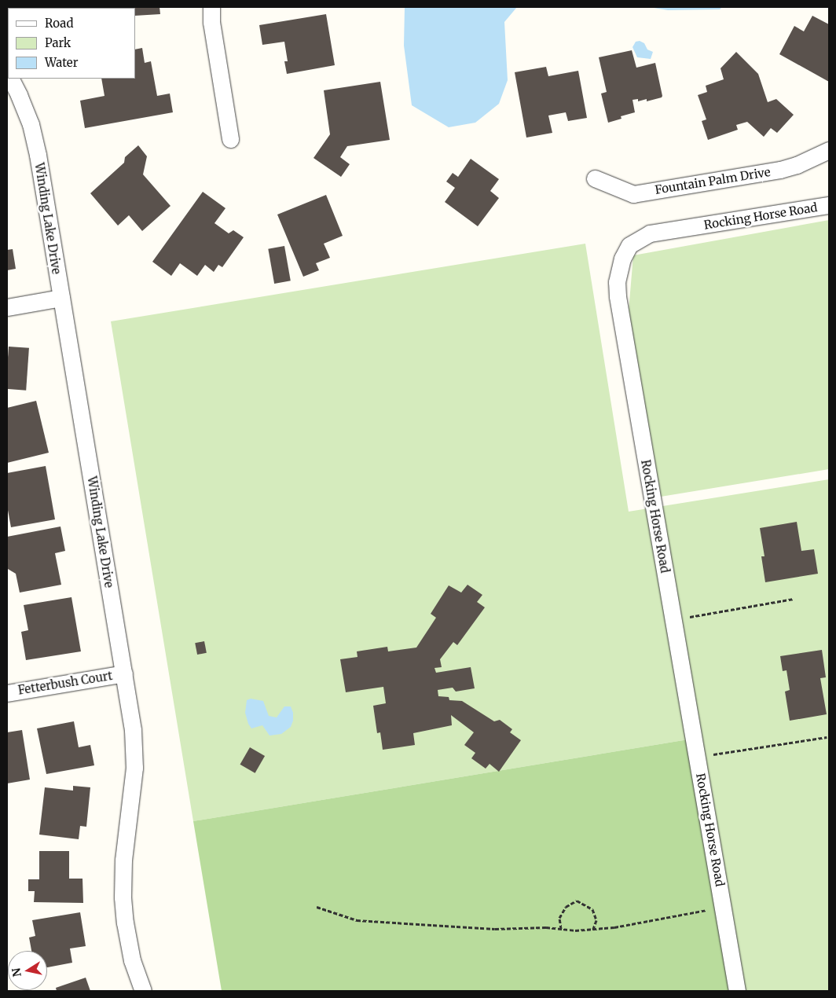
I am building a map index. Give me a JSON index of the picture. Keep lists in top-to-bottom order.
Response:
{
  "streets": {
    "street": [
      "Fountain Palm Drive",
      "Rocking Horse Road",
      "Winding Lake Drive",
      "Fetterbush Court"
    ]
  },
  "crossings": [
    ["Winding Lake Drive", "Fetterbush Court"]
  ],
  "legend": ["Road", "Park", "Water"],
  "north": "left"
}
